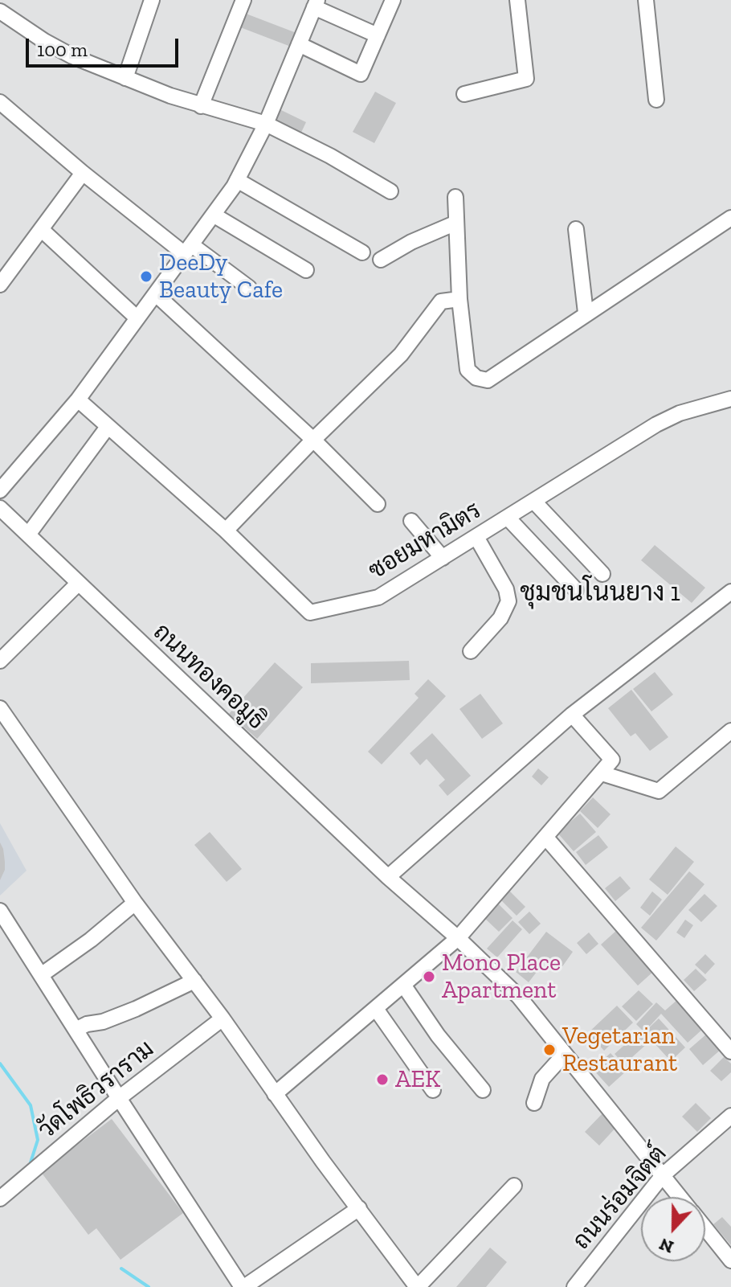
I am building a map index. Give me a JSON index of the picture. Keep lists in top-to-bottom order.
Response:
{
  "streets": {
    "street": [
      "ซอยมหามิตร",
      "ถนนทองคอมูธิ",
      "วัดโพธิวราราม",
      "ถนนร่อมจิตต์"
    ]
  },
  "crossings": [
    ["ถนนทองคอมูธิ", "ถนนร่อมจิตต์"]
  ],
  "districts": ["ชุมชนโนนยาง 1"],
  "places": [
    "DeeDy Beauty Cafe",
    "Mono Place Apartment",
    "Vegetarian Restaurant",
    "AEK"
  ],
  "scale_bar": "100 m",
  "north": "bottom"
}
